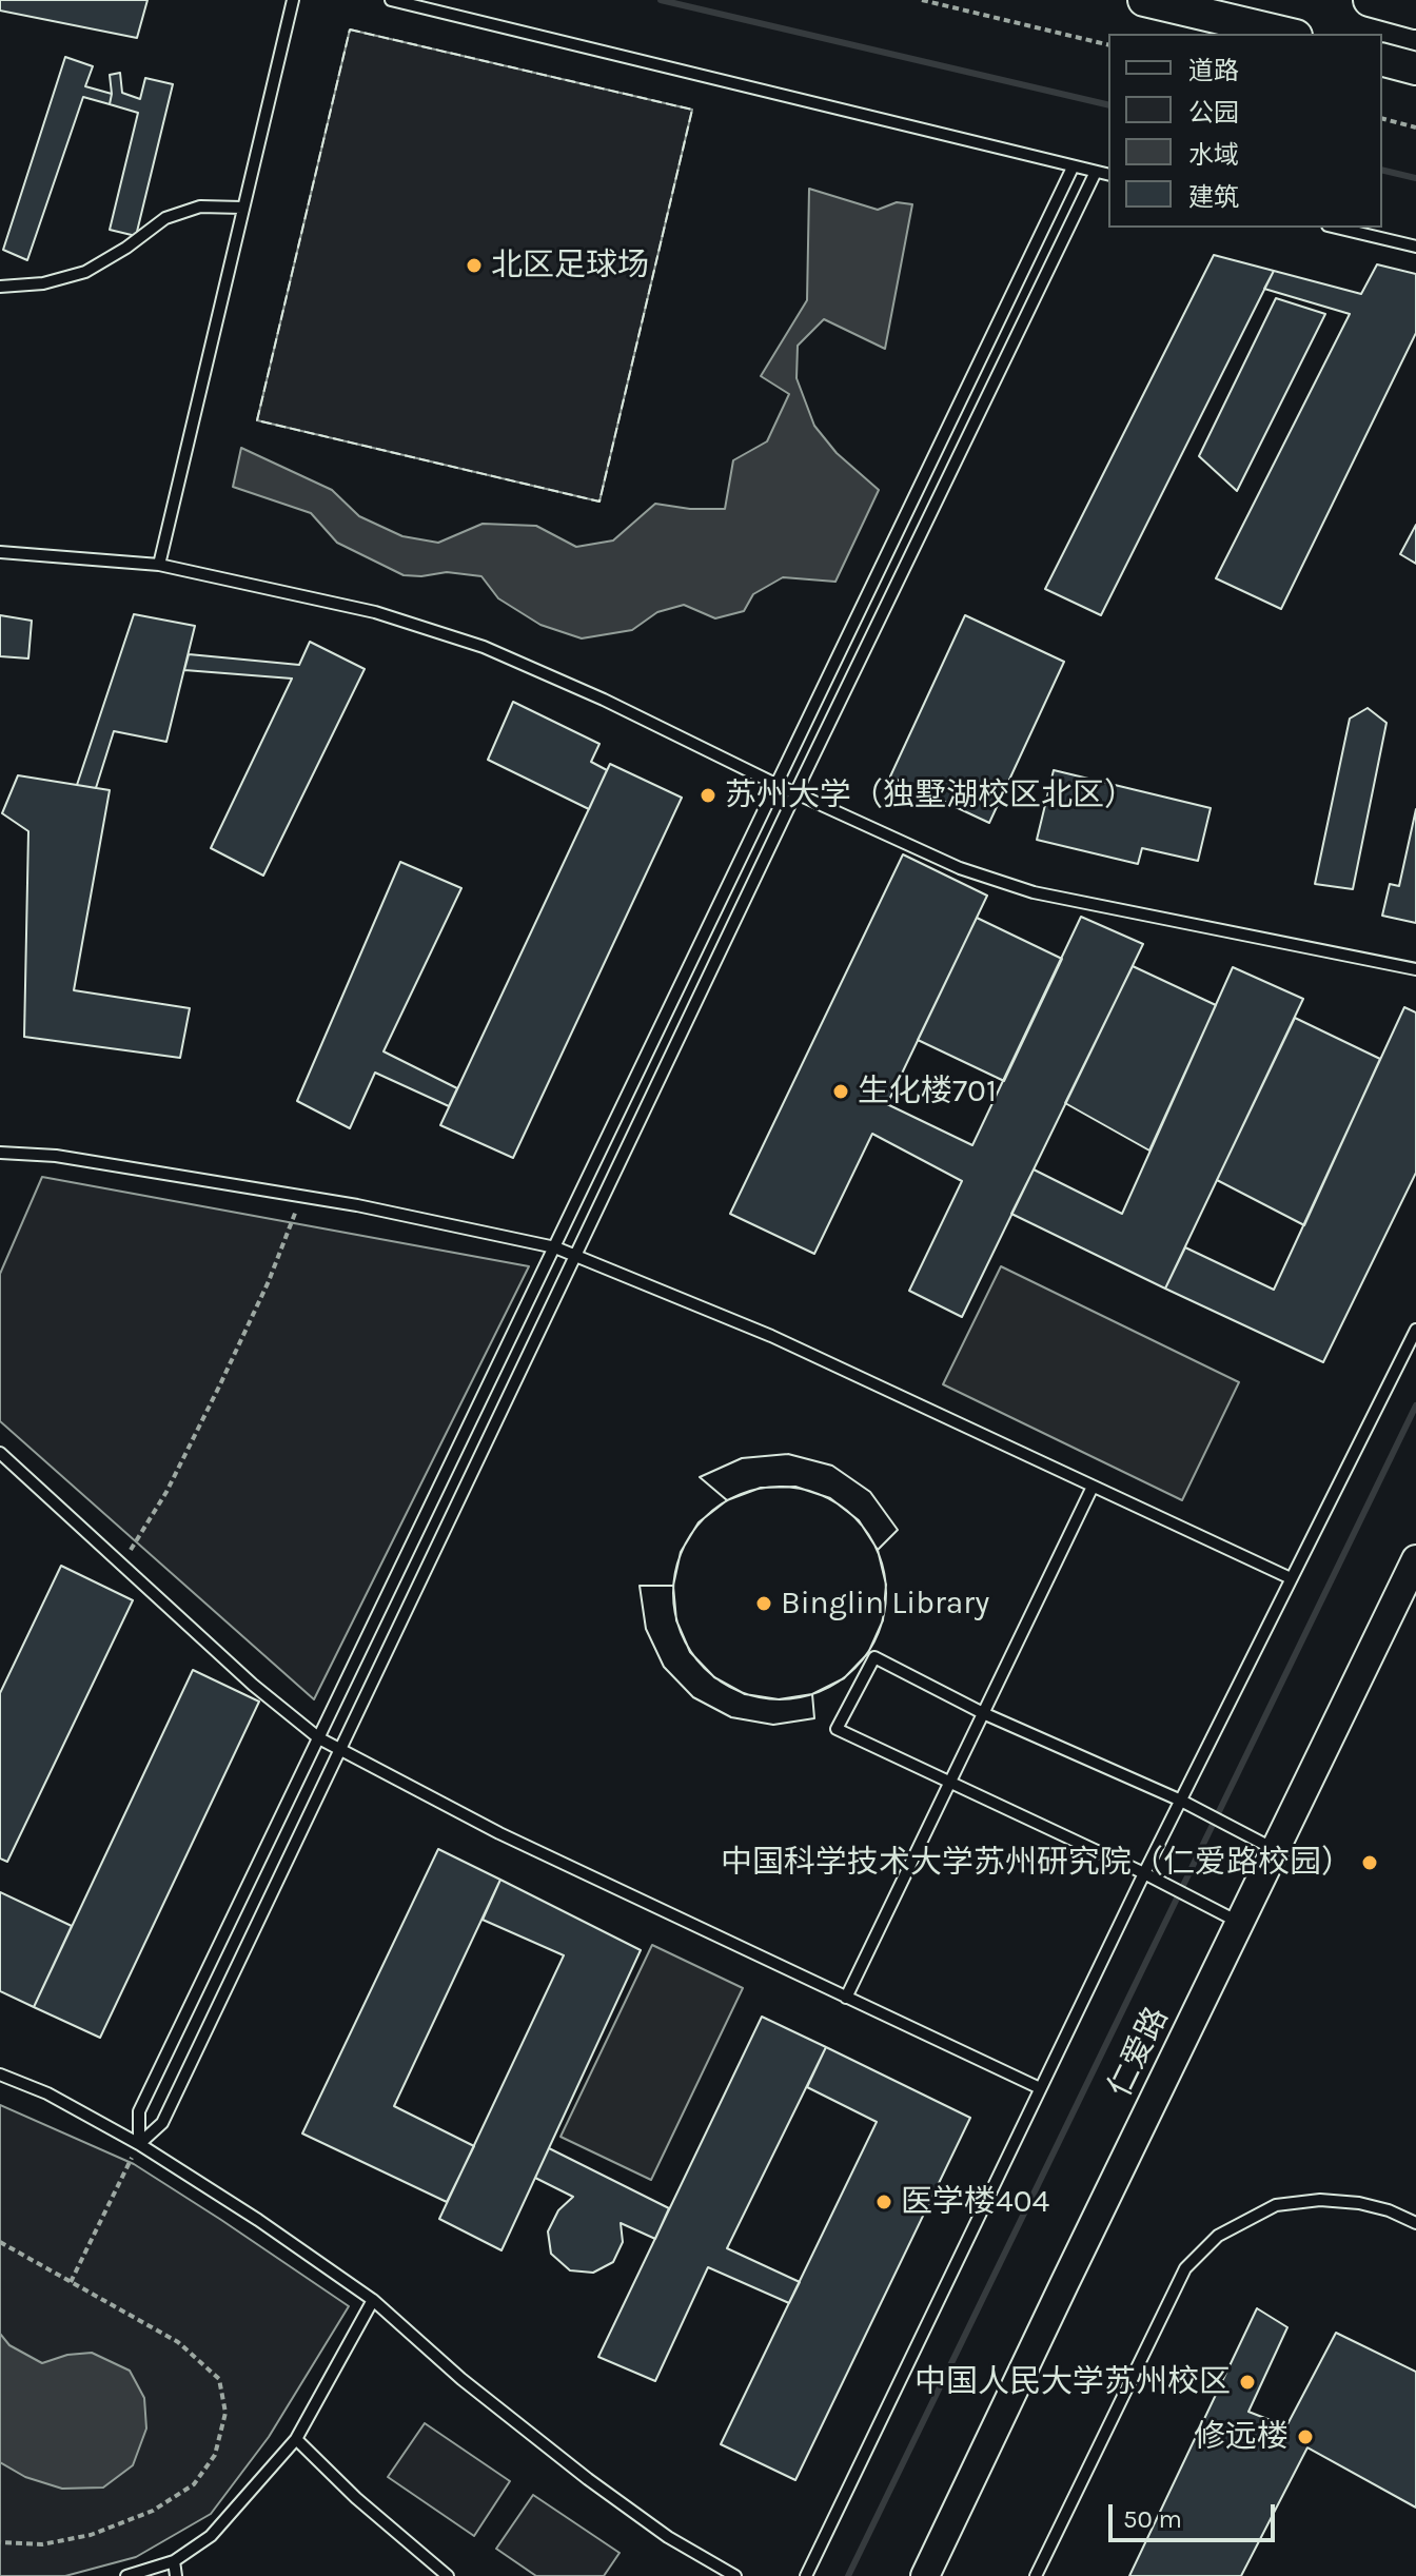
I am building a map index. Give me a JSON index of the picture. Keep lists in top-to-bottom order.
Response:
{
  "streets": {
    "main road": ["仁爱路"]
  },
  "places": [
    "北区足球场",
    "苏州大学（独墅湖校区北区）",
    "生化楼701",
    "Binglin Library",
    "中国科学技术大学苏州研究院（仁爱路校园）",
    "医学楼404",
    "中国人民大学苏州校区",
    "修远楼"
  ],
  "legend": [
    "道路",
    "公园",
    "水域",
    "建筑"
  ],
  "scale_bar": "50 m"
}
